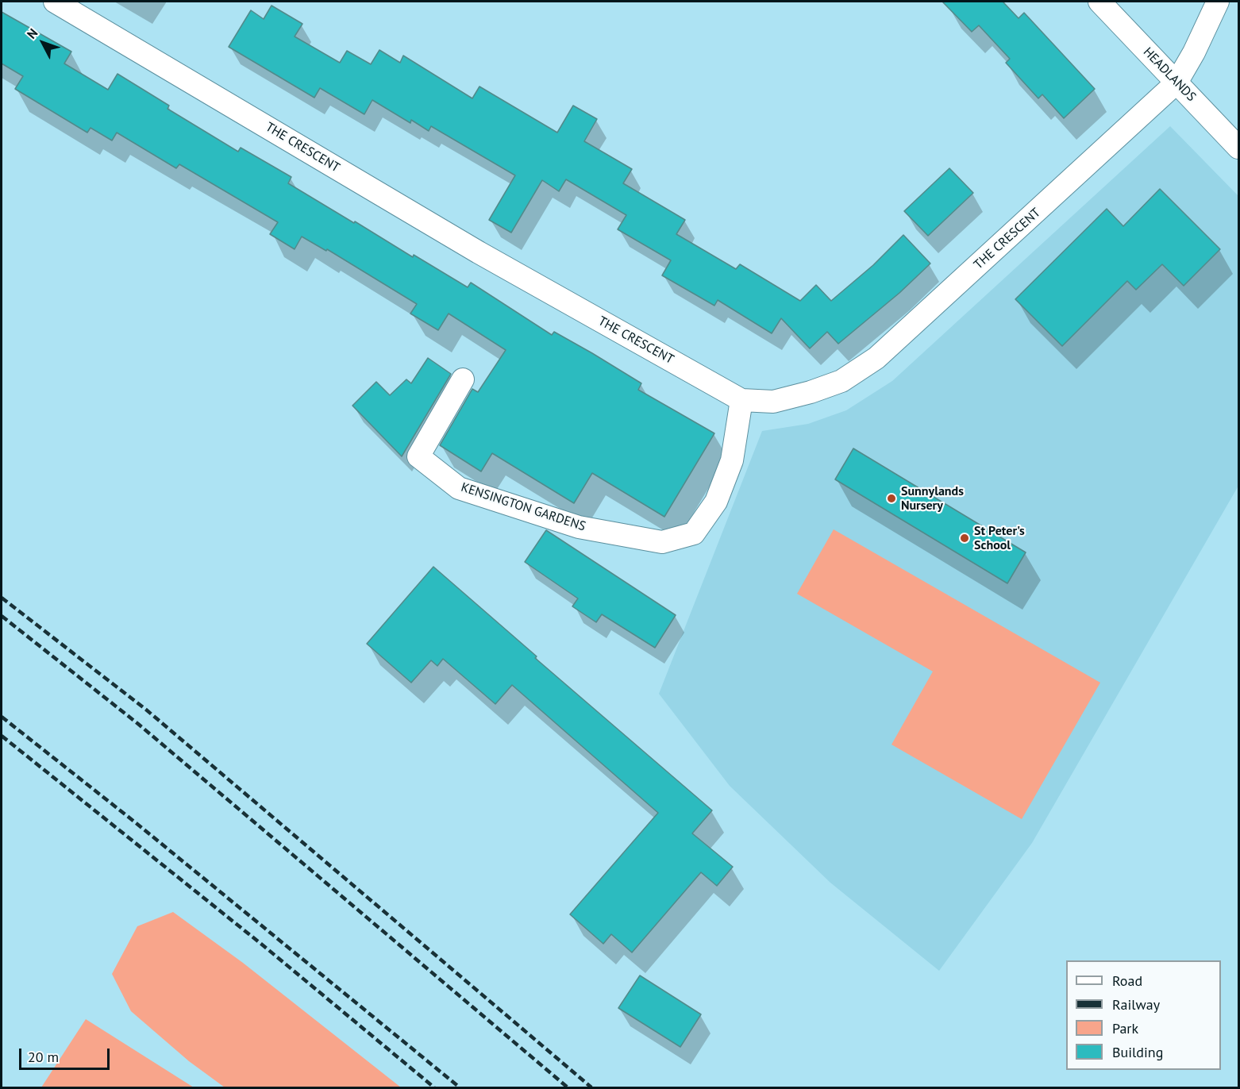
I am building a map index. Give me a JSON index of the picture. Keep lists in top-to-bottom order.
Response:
{
  "streets": {
    "street": ["HEADLANDS", "THE CRESCENT", "KENSINGTON GARDENS"]
  },
  "crossings": [
    ["HEADLANDS", "THE CRESCENT"],
    ["THE CRESCENT", "KENSINGTON GARDENS"]
  ],
  "places": ["Sunnylands Nursery", "St Peter's School"],
  "legend": [
    "Road",
    "Railway",
    "Park",
    "Building"
  ],
  "scale_bar": "20 m",
  "north": "top left"
}
